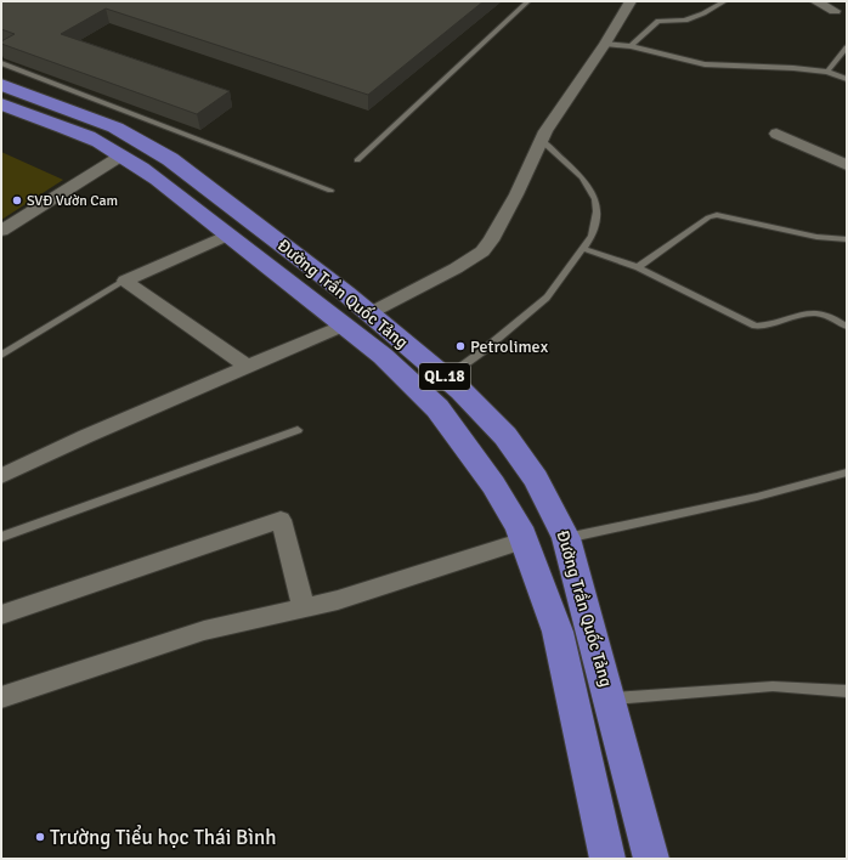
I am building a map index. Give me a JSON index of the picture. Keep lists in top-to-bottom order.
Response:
{
  "streets": {
    "highway": ["Đường Trần Quốc Tảng", "QL.18"]
  },
  "places": ["SVĐ Vườn Cam", "Petrolimex", "Trường Tiểu học Thái Bình"]
}
